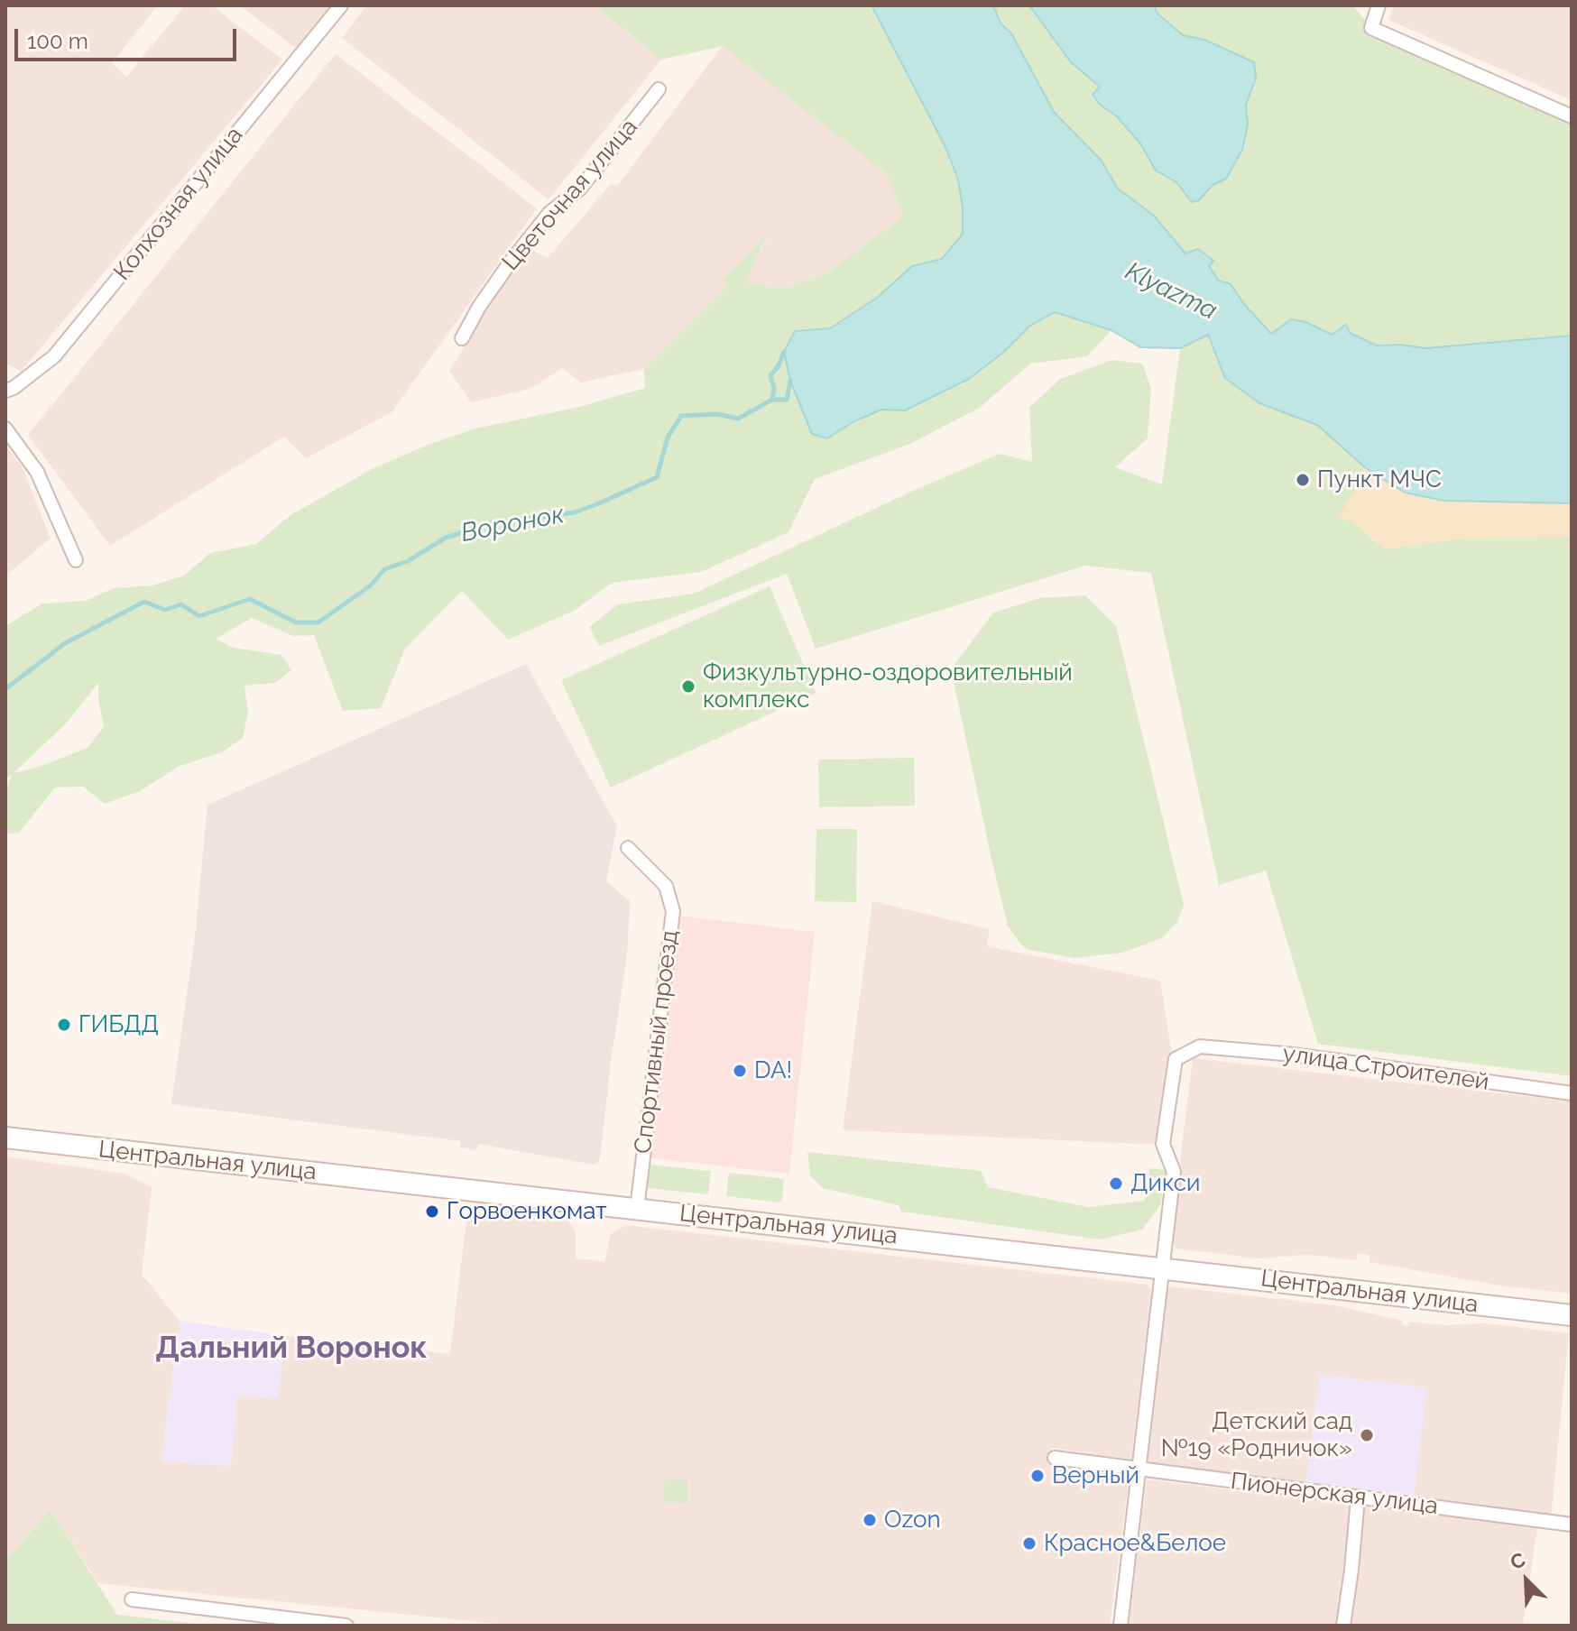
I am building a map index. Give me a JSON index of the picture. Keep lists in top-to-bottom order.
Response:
{
  "streets": {
    "main road": ["Центральная улица"],
    "street": [
      "Цветочная улица",
      "Колхозная улица",
      "Спортивный проезд",
      "улица Строителей",
      "Пионерская улица"
    ]
  },
  "crossings": [
    ["Спортивный проезд", "Центральная улица"],
    ["улица Строителей", "Центральная улица"]
  ],
  "districts": ["Дальний Воронок"],
  "water": ["Klyazma", "Воронок"],
  "places": [
    "Пункт МЧС",
    "Физкультурно-оздоровительный комплекс",
    "ГИБДД",
    "DA!",
    "Дикси",
    "Горвоенкомат",
    "Детский сад №19 «Родничок»",
    "Верный",
    "Ozon",
    "Красное&Белое"
  ],
  "scale_bar": "100 m",
  "north": "top left"
}
